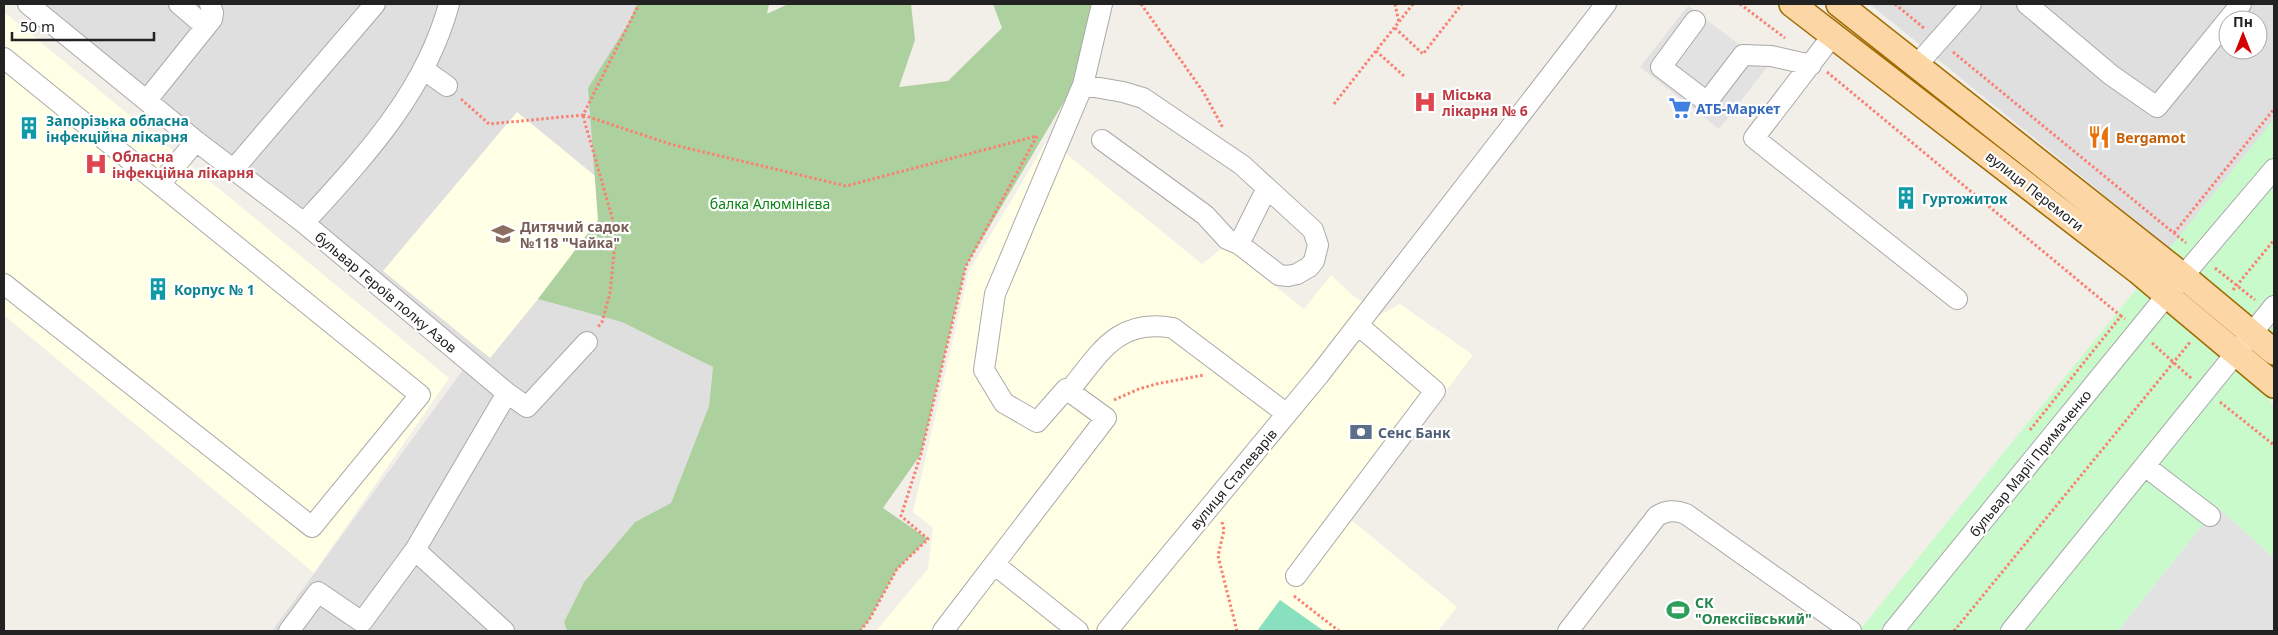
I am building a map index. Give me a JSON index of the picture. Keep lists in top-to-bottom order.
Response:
{
  "streets": {
    "main road": ["вулиця Перемоги"],
    "street": ["бульвар Героїв полку Азов", "бульвар Марії Примаченко", "вулиця Сталеварів"]
  },
  "crossings": [
    ["вулиця Перемоги", "бульвар Марії Примаченко"]
  ],
  "parks": ["балка Алюмінієва"],
  "places": {
    "hospital": ["Мiська лiкарня № 6", "Обласна інфекційна лікарня"],
    "supermarket": ["АТБ-Маркет"],
    "building": ["Запорізька обласна інфекційна лікарня", "Гуртожиток", "Корпус № 1"],
    "restaurant": ["Bergamot"],
    "school or university": ["Дитячий садок №118 \"Чайка\""],
    "bank": ["Сенс Банк"],
    "sports": ["СК \"Олексіївський\""]
  },
  "scale_bar": "50 m",
  "north": "top"
}
